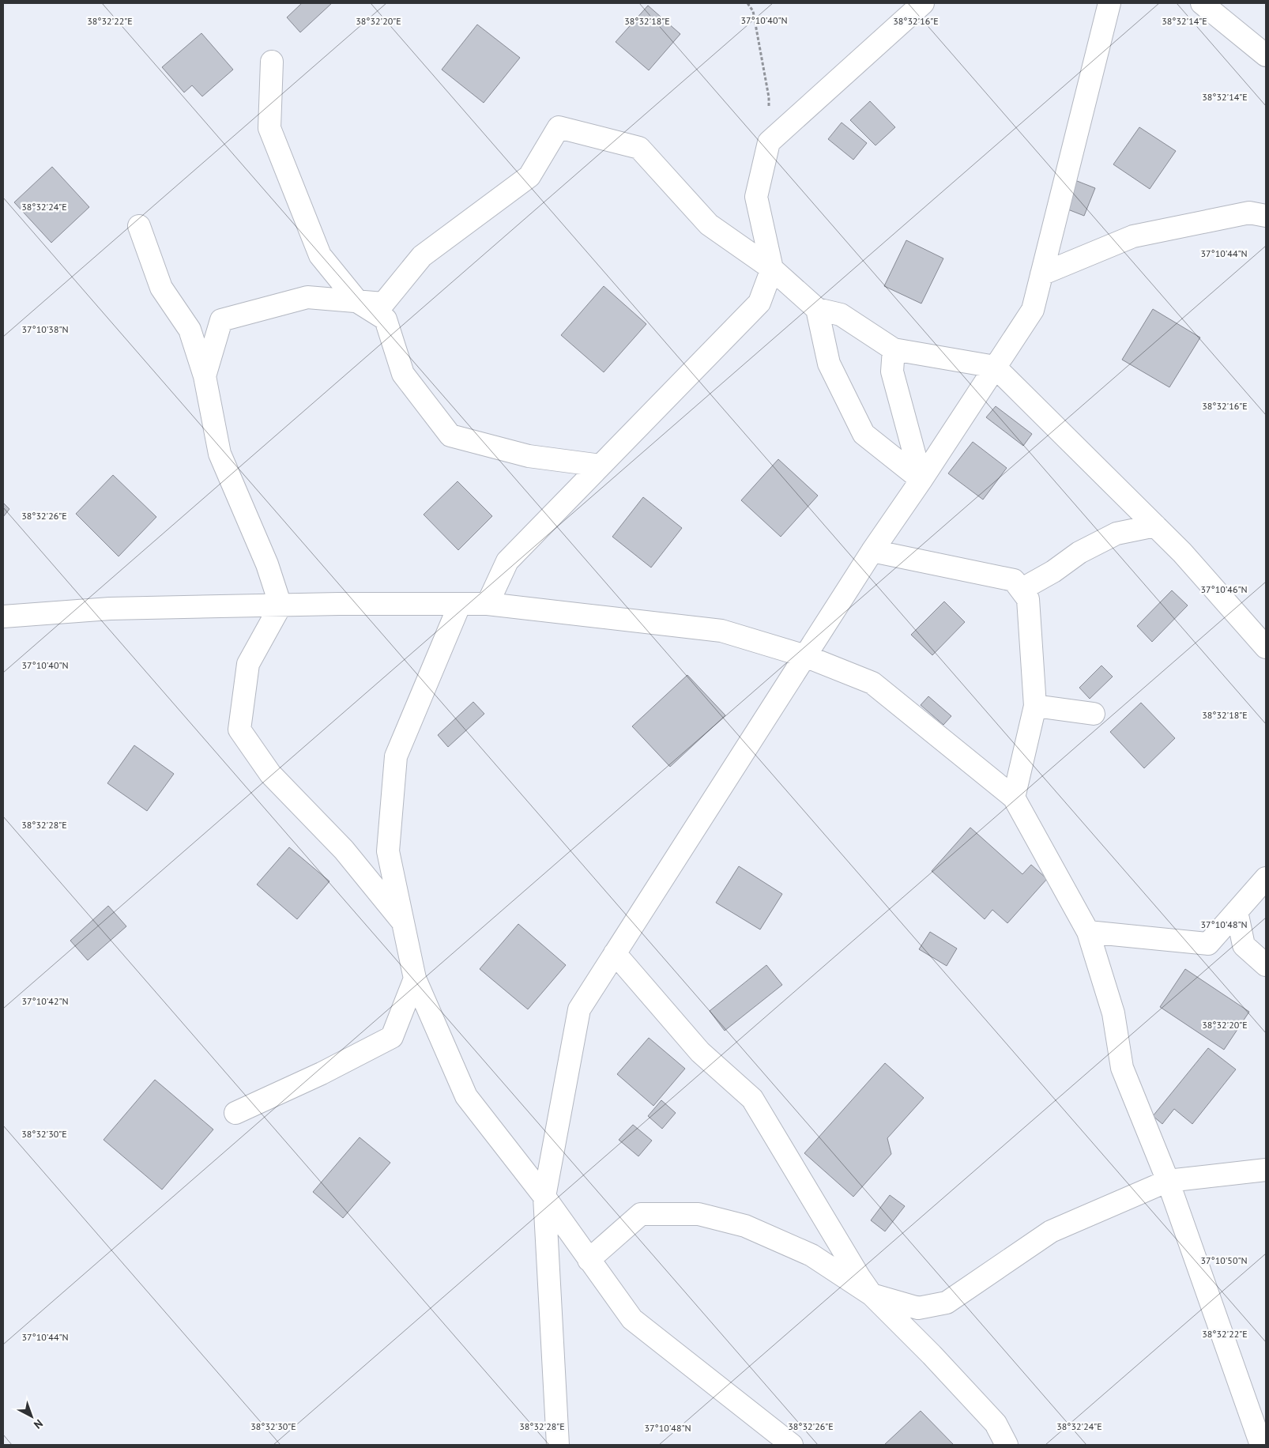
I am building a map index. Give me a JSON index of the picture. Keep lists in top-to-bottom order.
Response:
{
  "north": "bottom right",
  "coordinates": [
    "37°10'40\"N",
    "38°32'14\"E",
    "38°32'22\"E",
    "38°32'20\"E",
    "38°32'18\"E",
    "38°32'16\"E",
    "38°32'24\"E",
    "37°10'44\"N",
    "37°10'38\"N",
    "38°32'26\"E",
    "37°10'46\"N",
    "38°32'28\"E",
    "37°10'48\"N",
    "37°10'42\"N",
    "38°32'30\"E",
    "37°10'50\"N"
  ]
}
